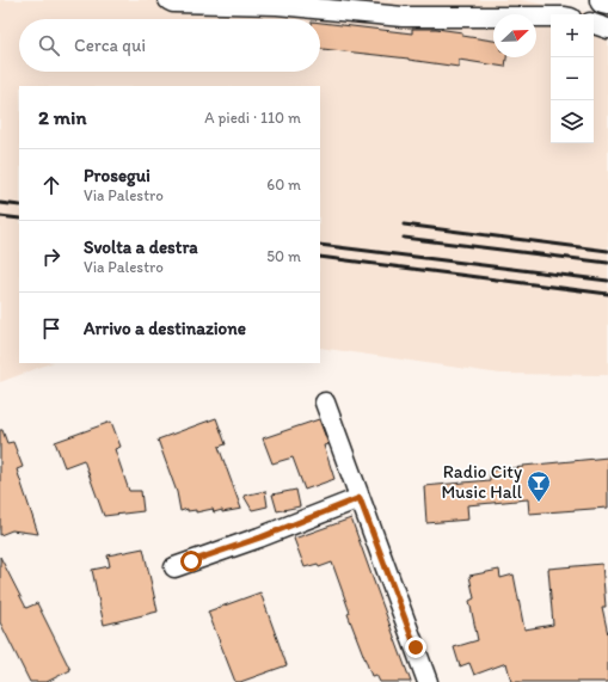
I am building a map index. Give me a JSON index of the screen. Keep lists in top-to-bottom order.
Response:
{
  "places": {
    "bar": ["Radio City Music Hall"]
  },
  "north": "top right",
  "page": {
    "map_buttons": ["+", "−"],
    "search": "Cerca qui",
    "heading": ["2 min", "A piedi · 110 m"],
    "list": [
      ["Prosegui", "Via Palestro", "60 m"],
      ["Svolta a destra", "Via Palestro", "50 m"],
      "Arrivo a destinazione"
    ]
  }
}
